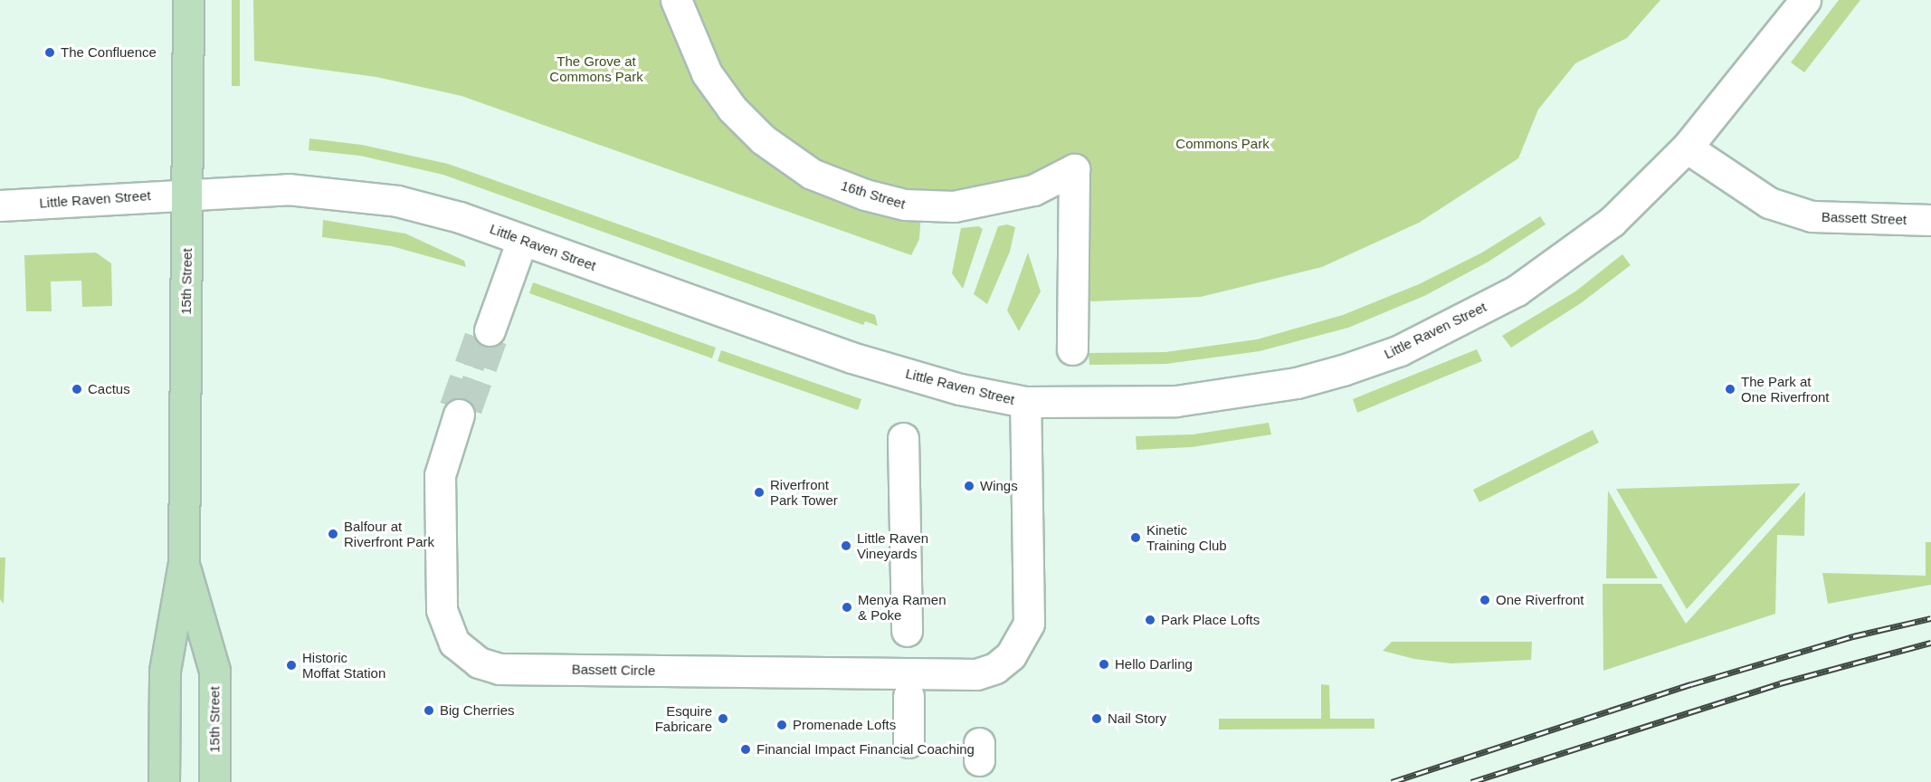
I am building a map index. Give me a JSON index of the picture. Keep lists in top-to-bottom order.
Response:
{
  "streets": {
    "main road": ["15th Street"],
    "street": [
      "16th Street",
      "Little Raven Street",
      "Bassett Street",
      "Bassett Circle"
    ]
  },
  "crossings": [
    ["Little Raven Street", "Bassett Street"],
    ["Little Raven Street", "15th Street"],
    ["Little Raven Street", "Bassett Circle"]
  ],
  "parks": ["The Grove at Commons Park", "Commons Park"],
  "places": [
    "The Confluence",
    "Cactus",
    "The Park at One Riverfront",
    "Wings",
    "Riverfront Park Tower",
    "Balfour at Riverfront Park",
    "Kinetic Training Club",
    "Little Raven Vineyards",
    "One Riverfront",
    "Menya Ramen & Poke",
    "Park Place Lofts",
    "Hello Darling",
    "Historic Moffat Station",
    "Big Cherries",
    "Esquire Fabricare",
    "Nail Story",
    "Promenade Lofts",
    "Financial Impact Financial Coaching"
  ]
}
